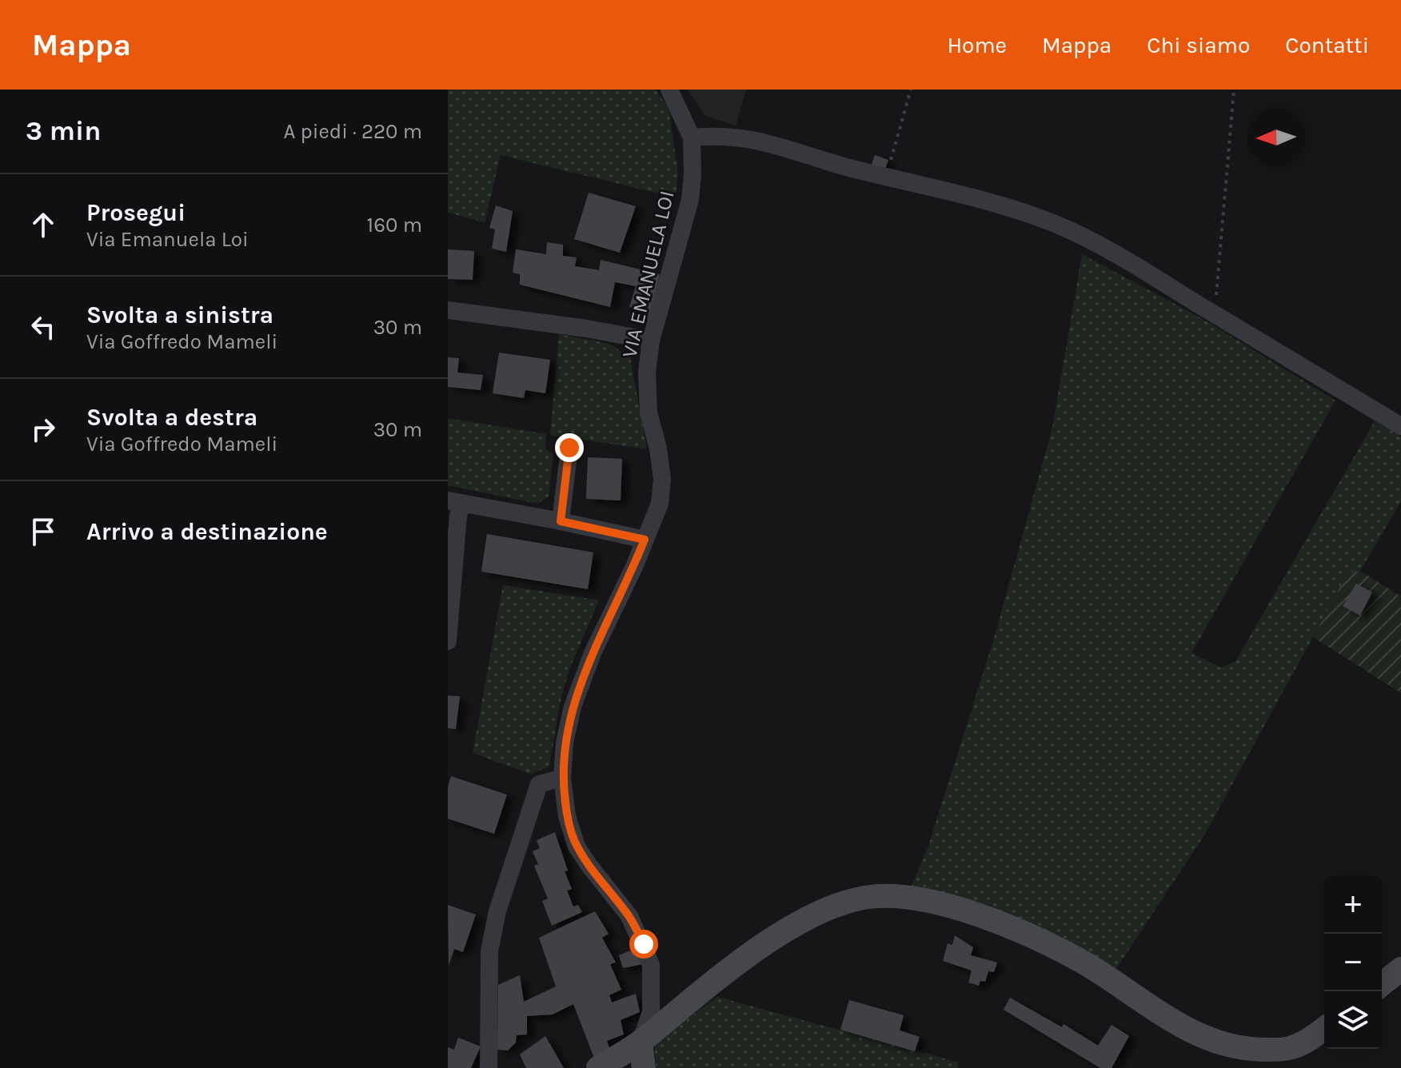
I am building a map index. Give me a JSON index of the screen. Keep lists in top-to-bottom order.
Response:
{
  "streets": {
    "street": ["VIA EMANUELA LOI"]
  },
  "north": "left",
  "page": {
    "header": "Mappa",
    "nav": [
      "Home",
      "Mappa",
      "Chi siamo",
      "Contatti"
    ],
    "heading": ["3 min", "A piedi · 220 m"],
    "list": [
      ["Prosegui", "Via Emanuela Loi", "160 m"],
      ["Svolta a sinistra", "Via Goffredo Mameli", "30 m"],
      ["Svolta a destra", "Via Goffredo Mameli", "30 m"],
      "Arrivo a destinazione"
    ],
    "map_buttons": ["+", "−"]
  }
}
